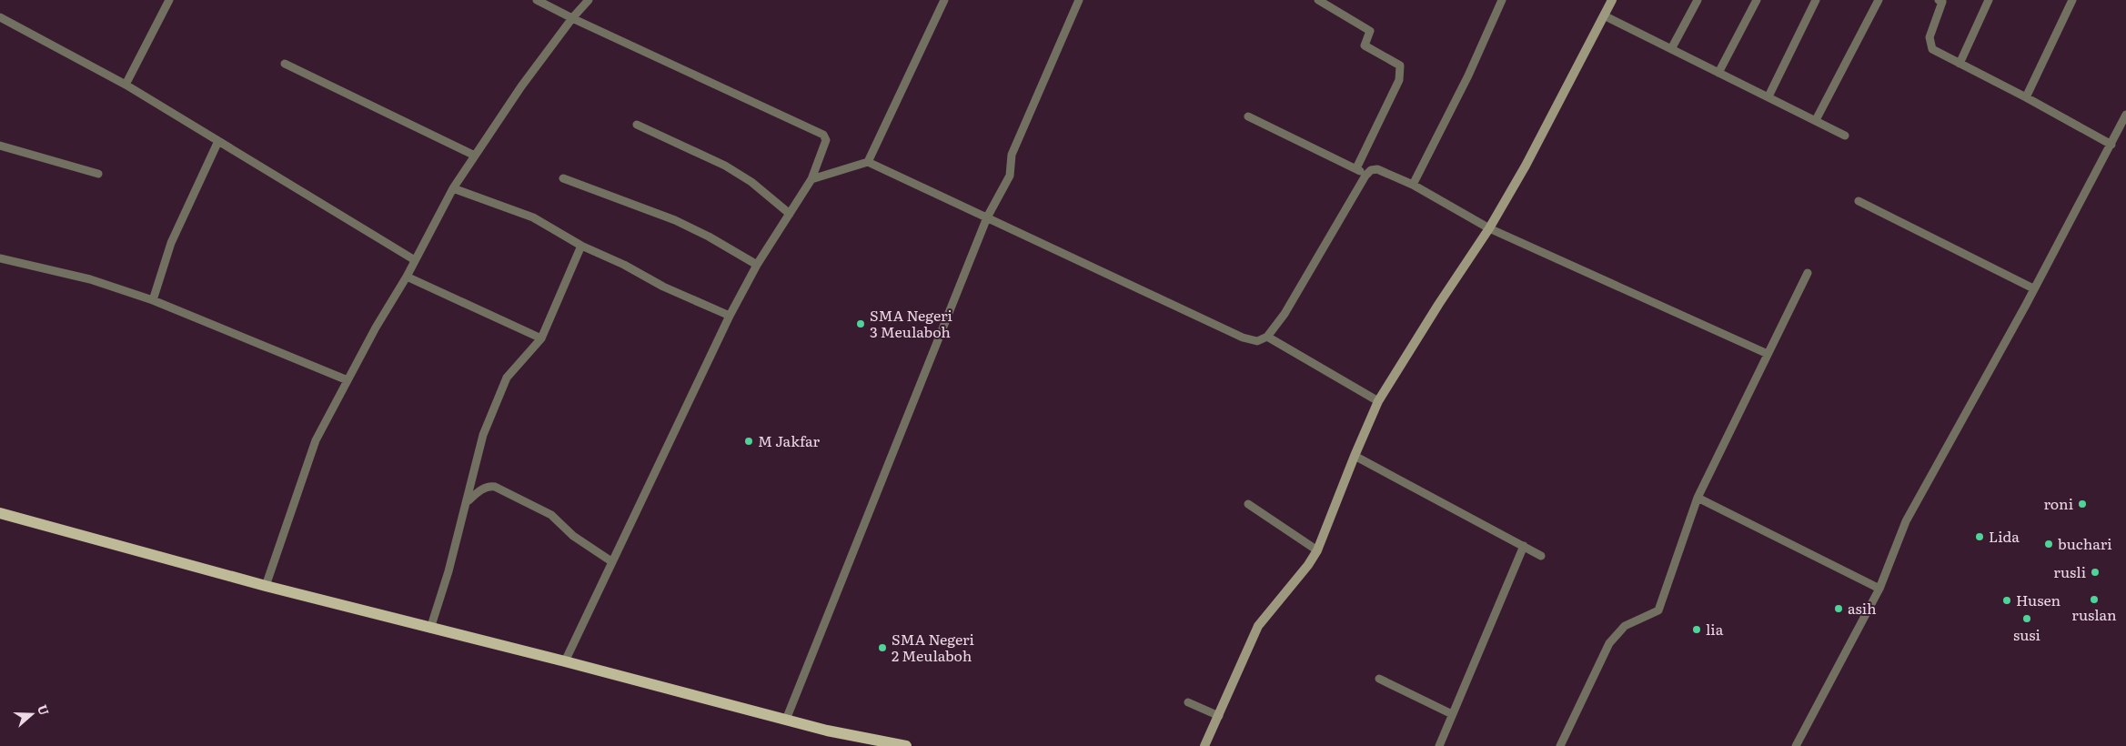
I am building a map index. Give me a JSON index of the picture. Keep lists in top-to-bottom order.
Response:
{
  "places": [
    "SMA Negeri 3 Meulaboh",
    "M Jakfar",
    "roni",
    "Lida",
    "buchari",
    "rusli",
    "ruslan",
    "Husen",
    "asih",
    "susi",
    "lia",
    "SMA Negeri 2 Meulaboh"
  ],
  "north": "right"
}
